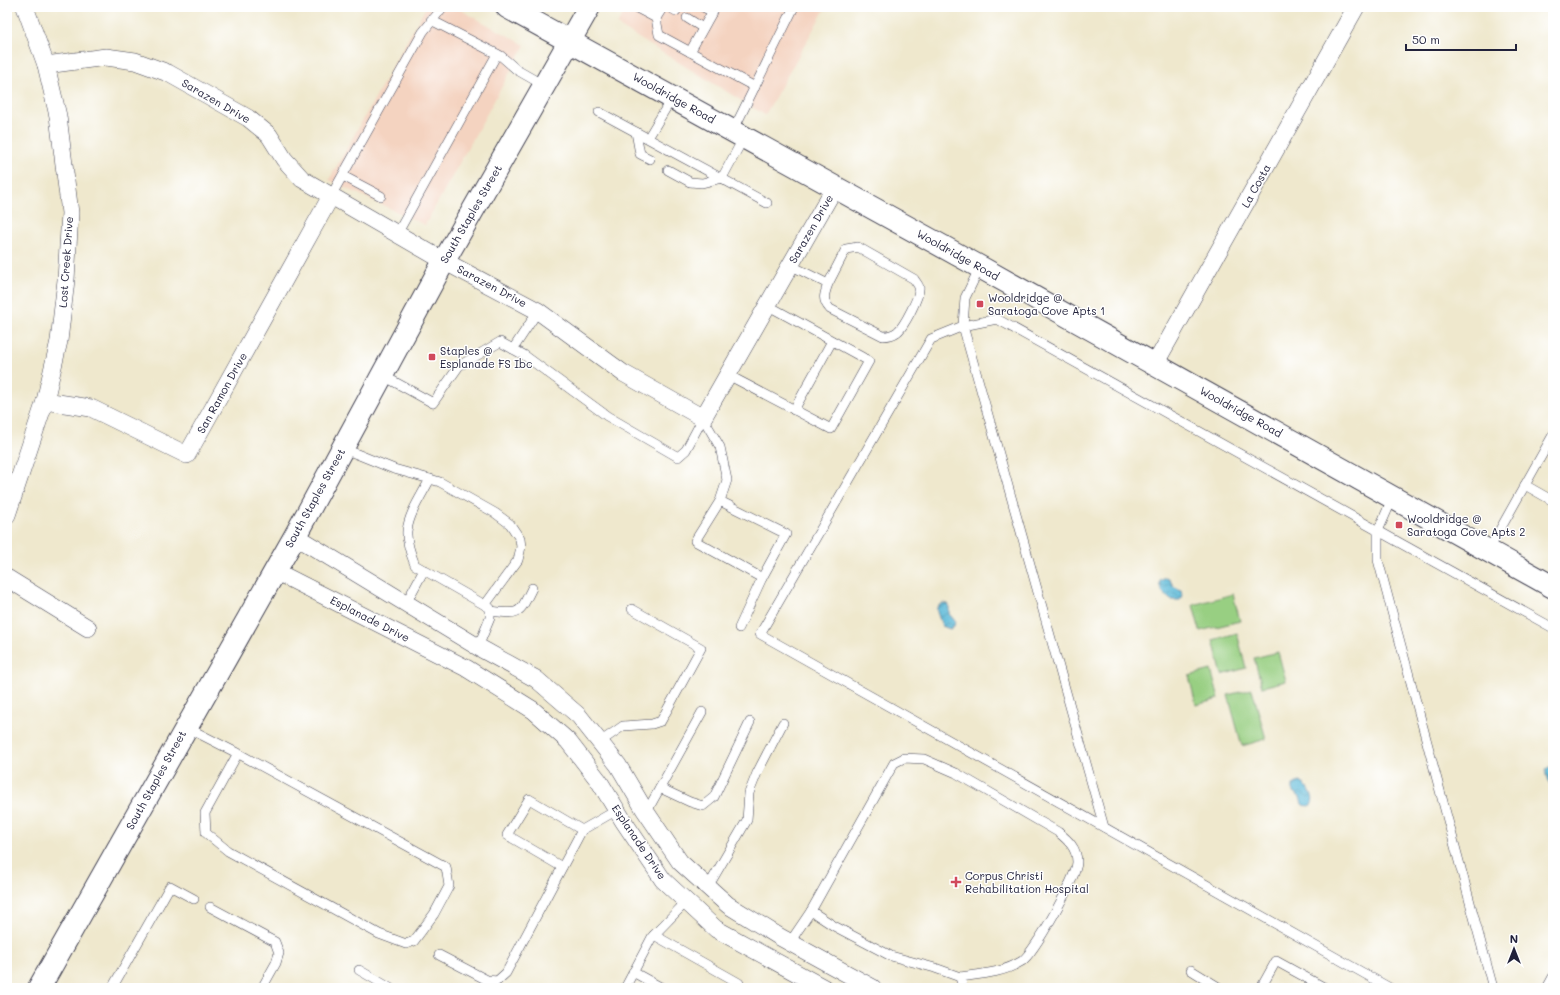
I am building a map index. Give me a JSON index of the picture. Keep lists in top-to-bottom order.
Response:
{
  "streets": {
    "main road": ["Wooldridge Road", "South Staples Street"],
    "street": [
      "Sarazen Drive",
      "La Costa",
      "Lost Creek Drive",
      "San Ramon Drive",
      "Esplanade Drive"
    ]
  },
  "crossings": [
    ["Wooldridge Road", "Sarazen Drive"],
    ["Wooldridge Road", "La Costa"],
    ["Wooldridge Road", "South Staples Street"],
    ["Sarazen Drive", "South Staples Street"],
    ["Sarazen Drive", "Lost Creek Drive"],
    ["Sarazen Drive", "San Ramon Drive"],
    ["South Staples Street", "Esplanade Drive"],
    ["Lost Creek Drive", "San Ramon Drive"]
  ],
  "places": {
    "transit": ["Wooldridge @ Saratoga Cove Apts 1", "Staples @ Esplanade FS Ibc", "Wooldridge @ Saratoga Cove Apts 2"],
    "health": ["Corpus Christi Rehabilitation Hospital"]
  },
  "scale_bar": "50 m",
  "north": "top"
}
